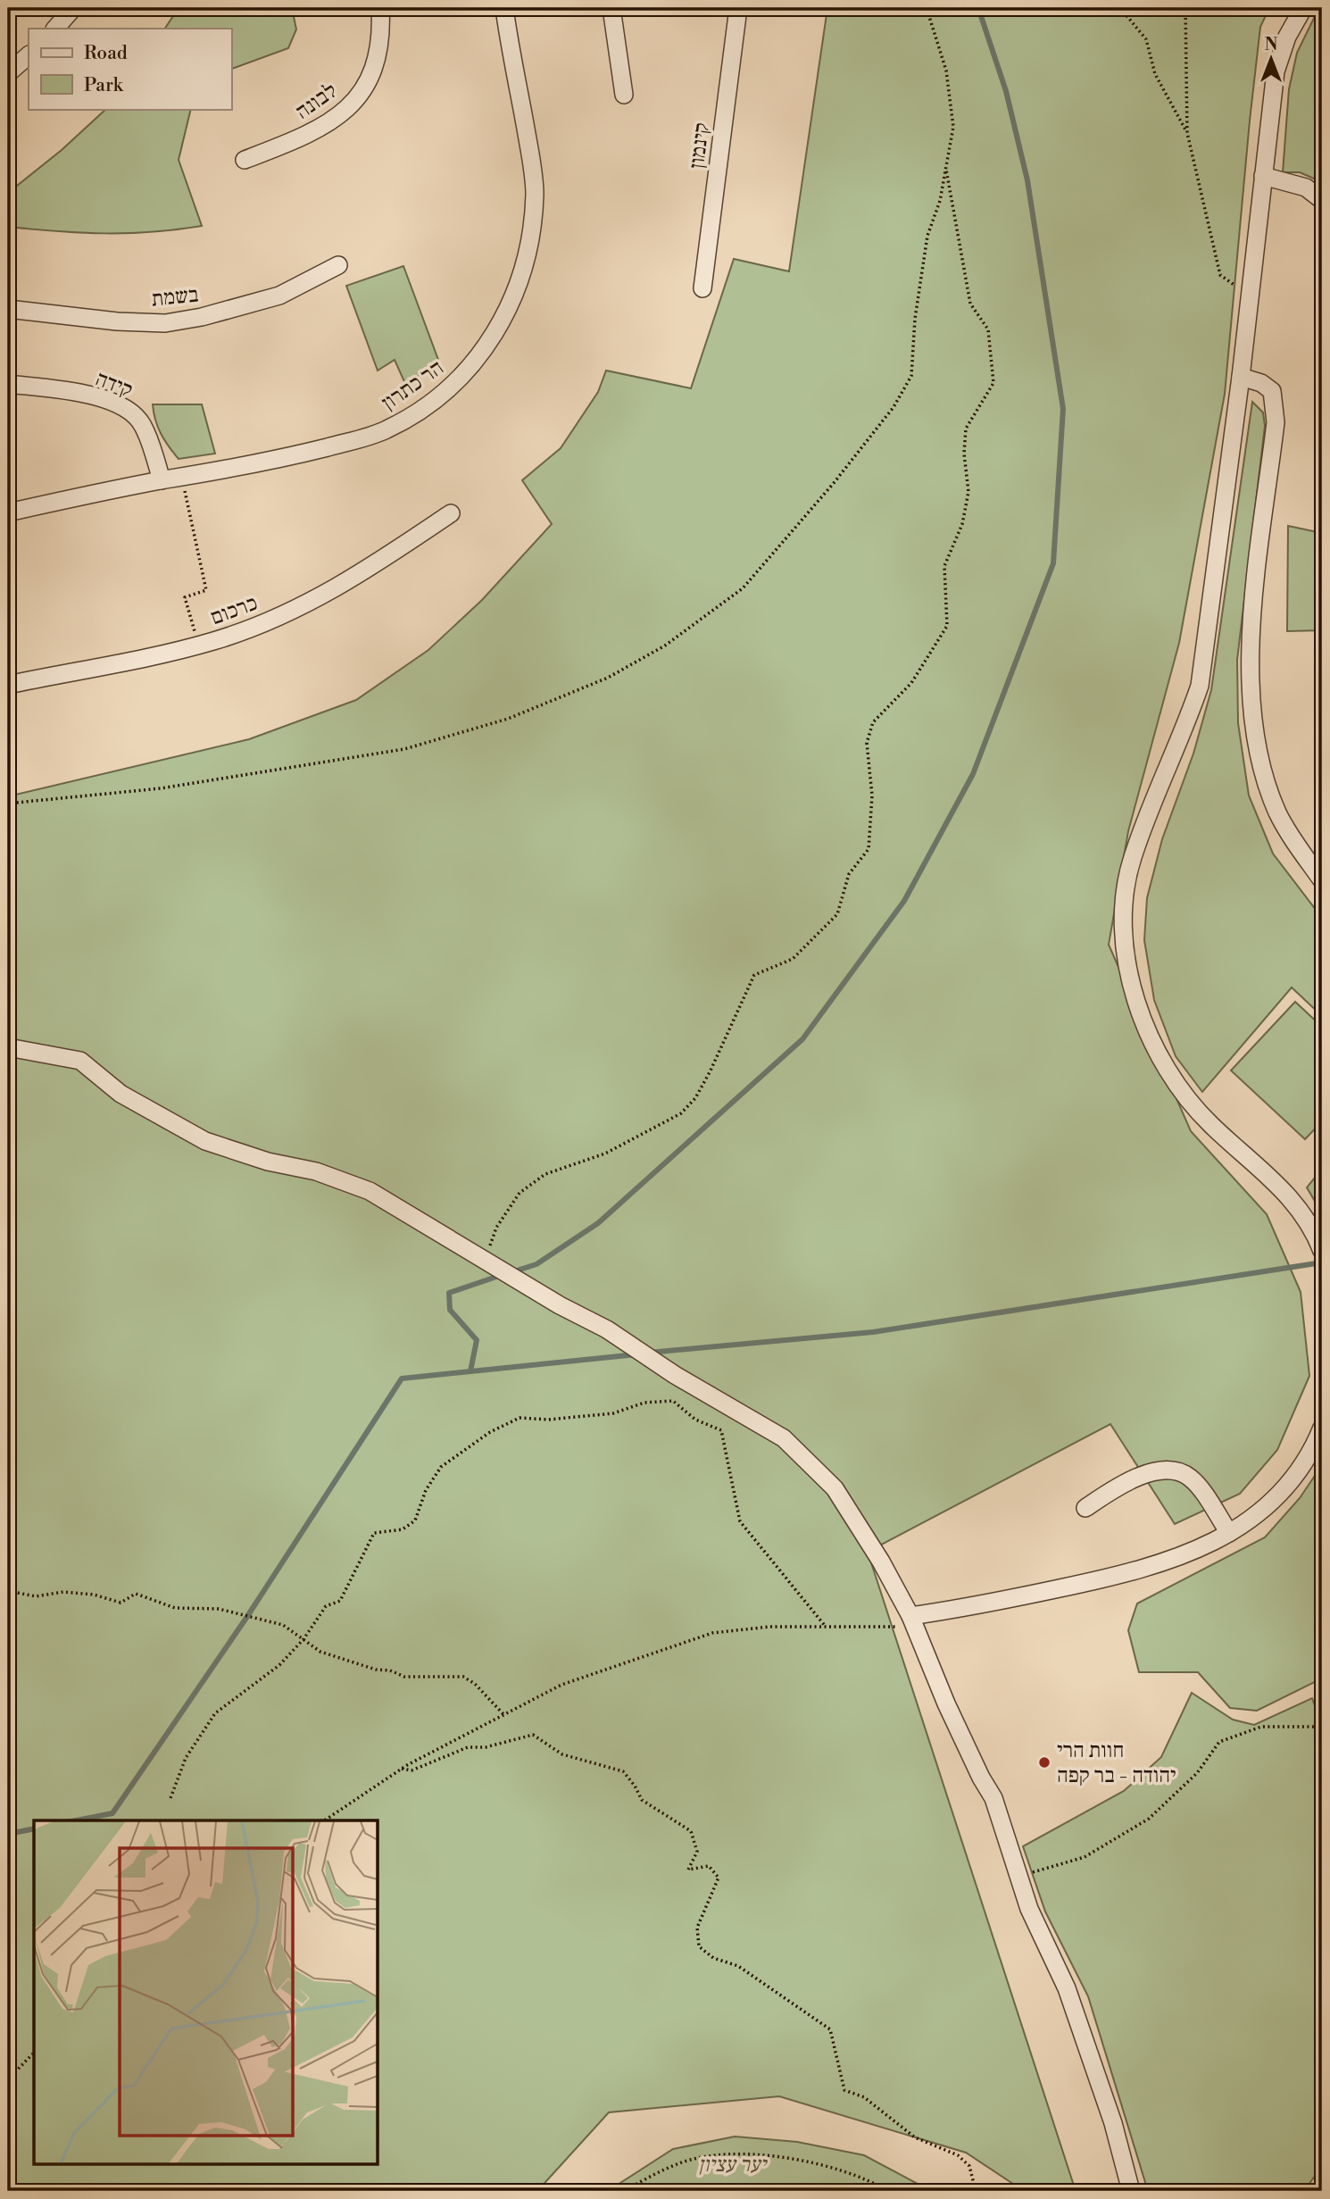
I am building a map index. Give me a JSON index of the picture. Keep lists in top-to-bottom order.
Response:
{
  "streets": {
    "street": [
      "לבונה",
      "קינמון",
      "בשמת",
      "קידה",
      "הר כתרון",
      "כרכום"
    ]
  },
  "crossings": [
    ["קידה", "הר כתרון"]
  ],
  "parks": ["יער עציון"],
  "places": ["חוות הרי יהודה - בר קפה"],
  "legend": ["Road", "Park"],
  "north": "top"
}
